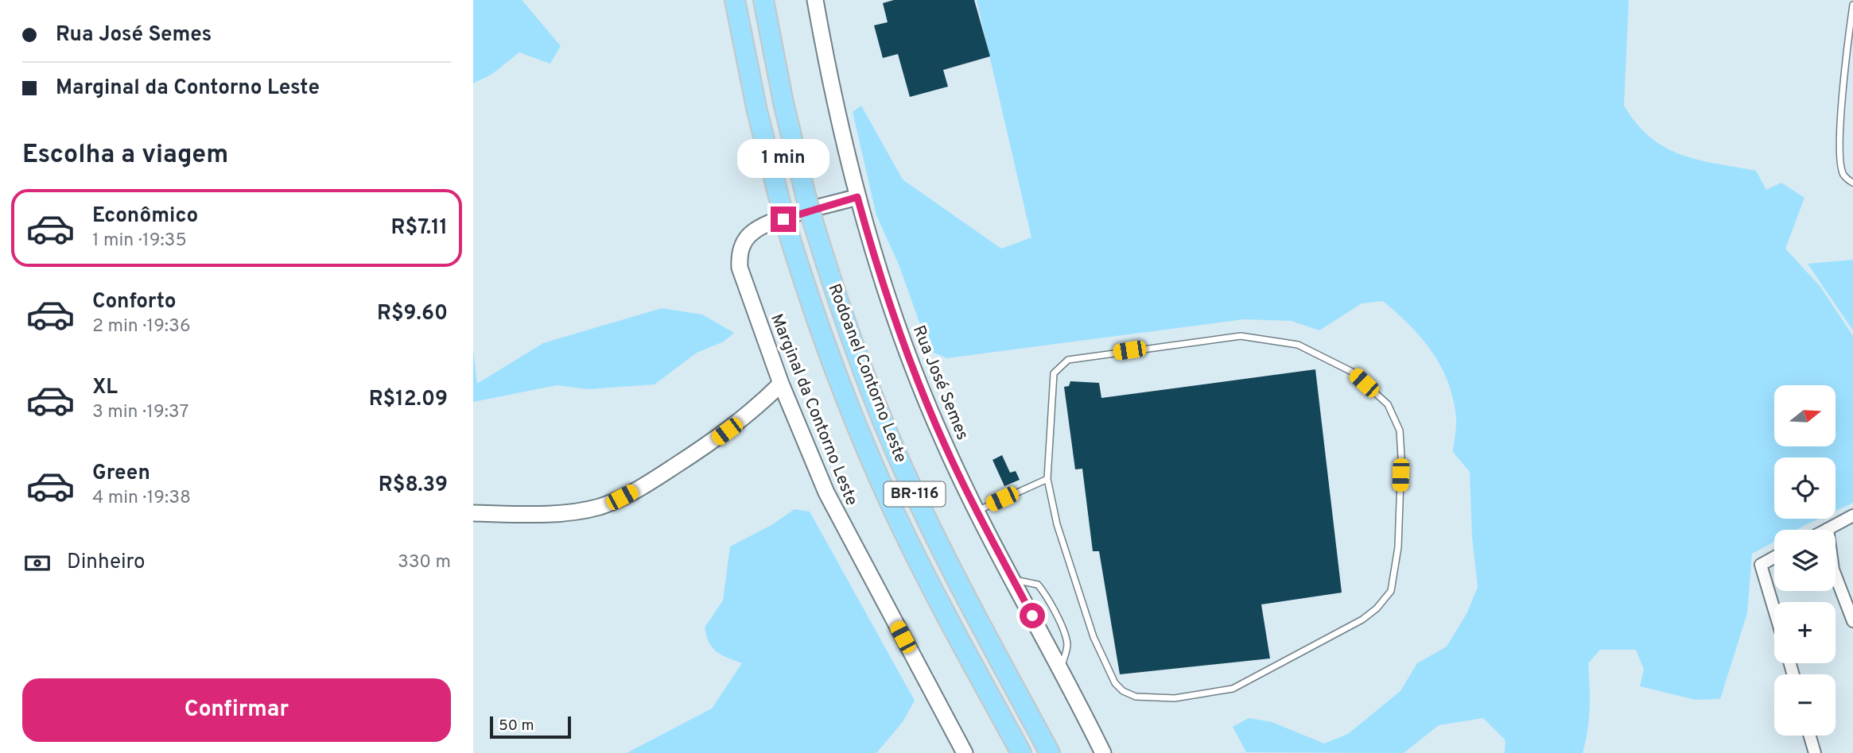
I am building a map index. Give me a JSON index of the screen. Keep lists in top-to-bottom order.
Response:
{
  "streets": {
    "highway": ["Rodoanel Contorno Leste", "BR-116"],
    "main road": ["Rua José Semes", "Marginal da Contorno Leste"]
  },
  "crossings": [
    ["Rua José Semes", "Marginal da Contorno Leste"]
  ],
  "scale_bar": "50 m",
  "north": "right",
  "page": {
    "banner": ["Rua José Semes", "Marginal da Contorno Leste"],
    "heading": "Escolha a viagem",
    "bubble": "1 min",
    "list": [
      {
        "name": "Econômico",
        "note": "1 min · 19:35",
        "value": "R$7.11"
      },
      {
        "name": "Conforto",
        "note": "2 min · 19:36",
        "value": "R$9.60"
      },
      {
        "name": "XL",
        "note": "3 min · 19:37",
        "value": "R$12.09"
      },
      {
        "name": "Green",
        "note": "4 min · 19:38",
        "value": "R$8.39"
      }
    ],
    "map_buttons": ["+", "−"],
    "pay": ["Dinheiro", "330 m"],
    "buttons": "Confirmar",
    "scale": "50 m"
  }
}
